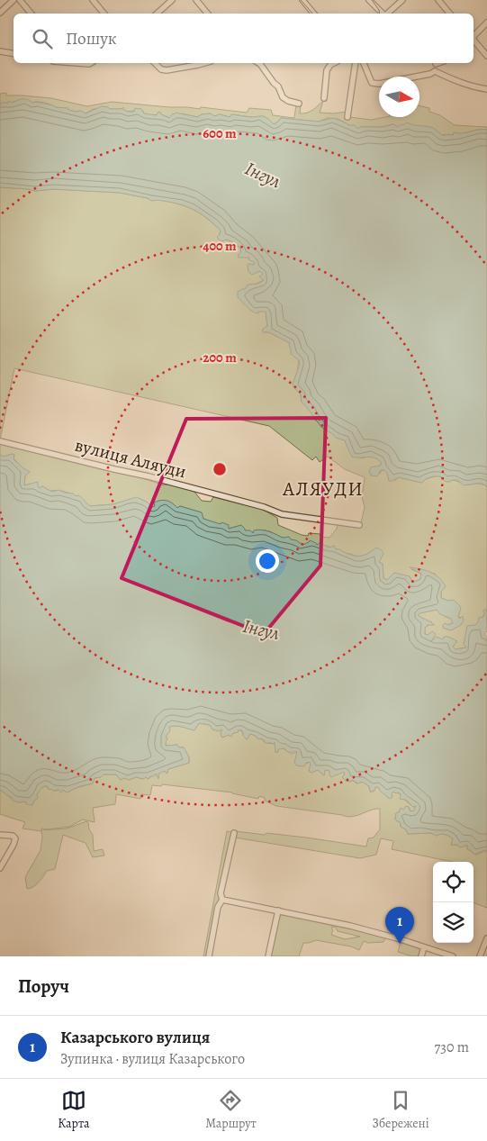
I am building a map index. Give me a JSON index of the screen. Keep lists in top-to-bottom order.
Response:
{
  "streets": {
    "street": ["вулиця Аляуди"]
  },
  "districts": ["АЛЯУДИ"],
  "water": ["Інгул"],
  "north": "right",
  "page": {
    "search": "Пошук",
    "pins": "1",
    "heading": "Поруч",
    "list": [
      {
        "mark": "1",
        "name": "Казарського вулиця",
        "note": "Зупинка · вулиця Казарського",
        "value": "730 m"
      }
    ],
    "nav": ["Карта", "Маршрут", "Збережені"]
  },
  "rings": ["600 m", "400 m", "200 m"]
}
